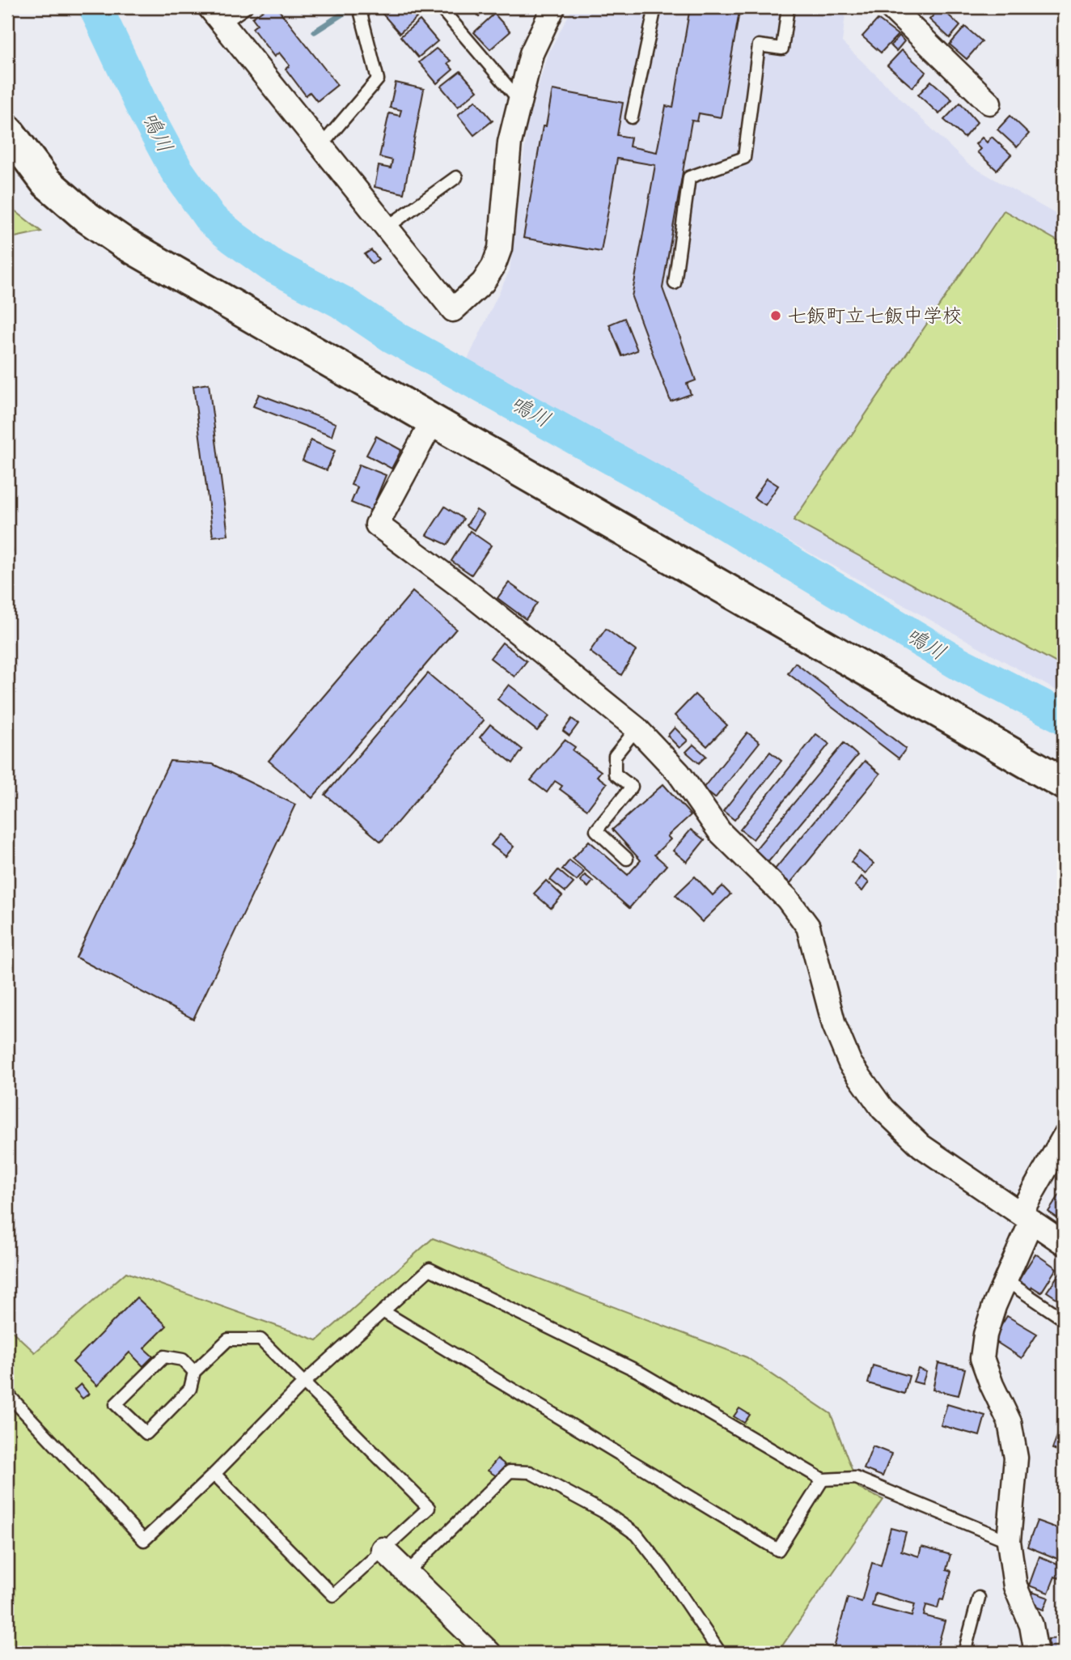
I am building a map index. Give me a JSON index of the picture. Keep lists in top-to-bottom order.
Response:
{
  "water": ["鳴川"],
  "places": ["七飯町立七飯中学校"]
}
